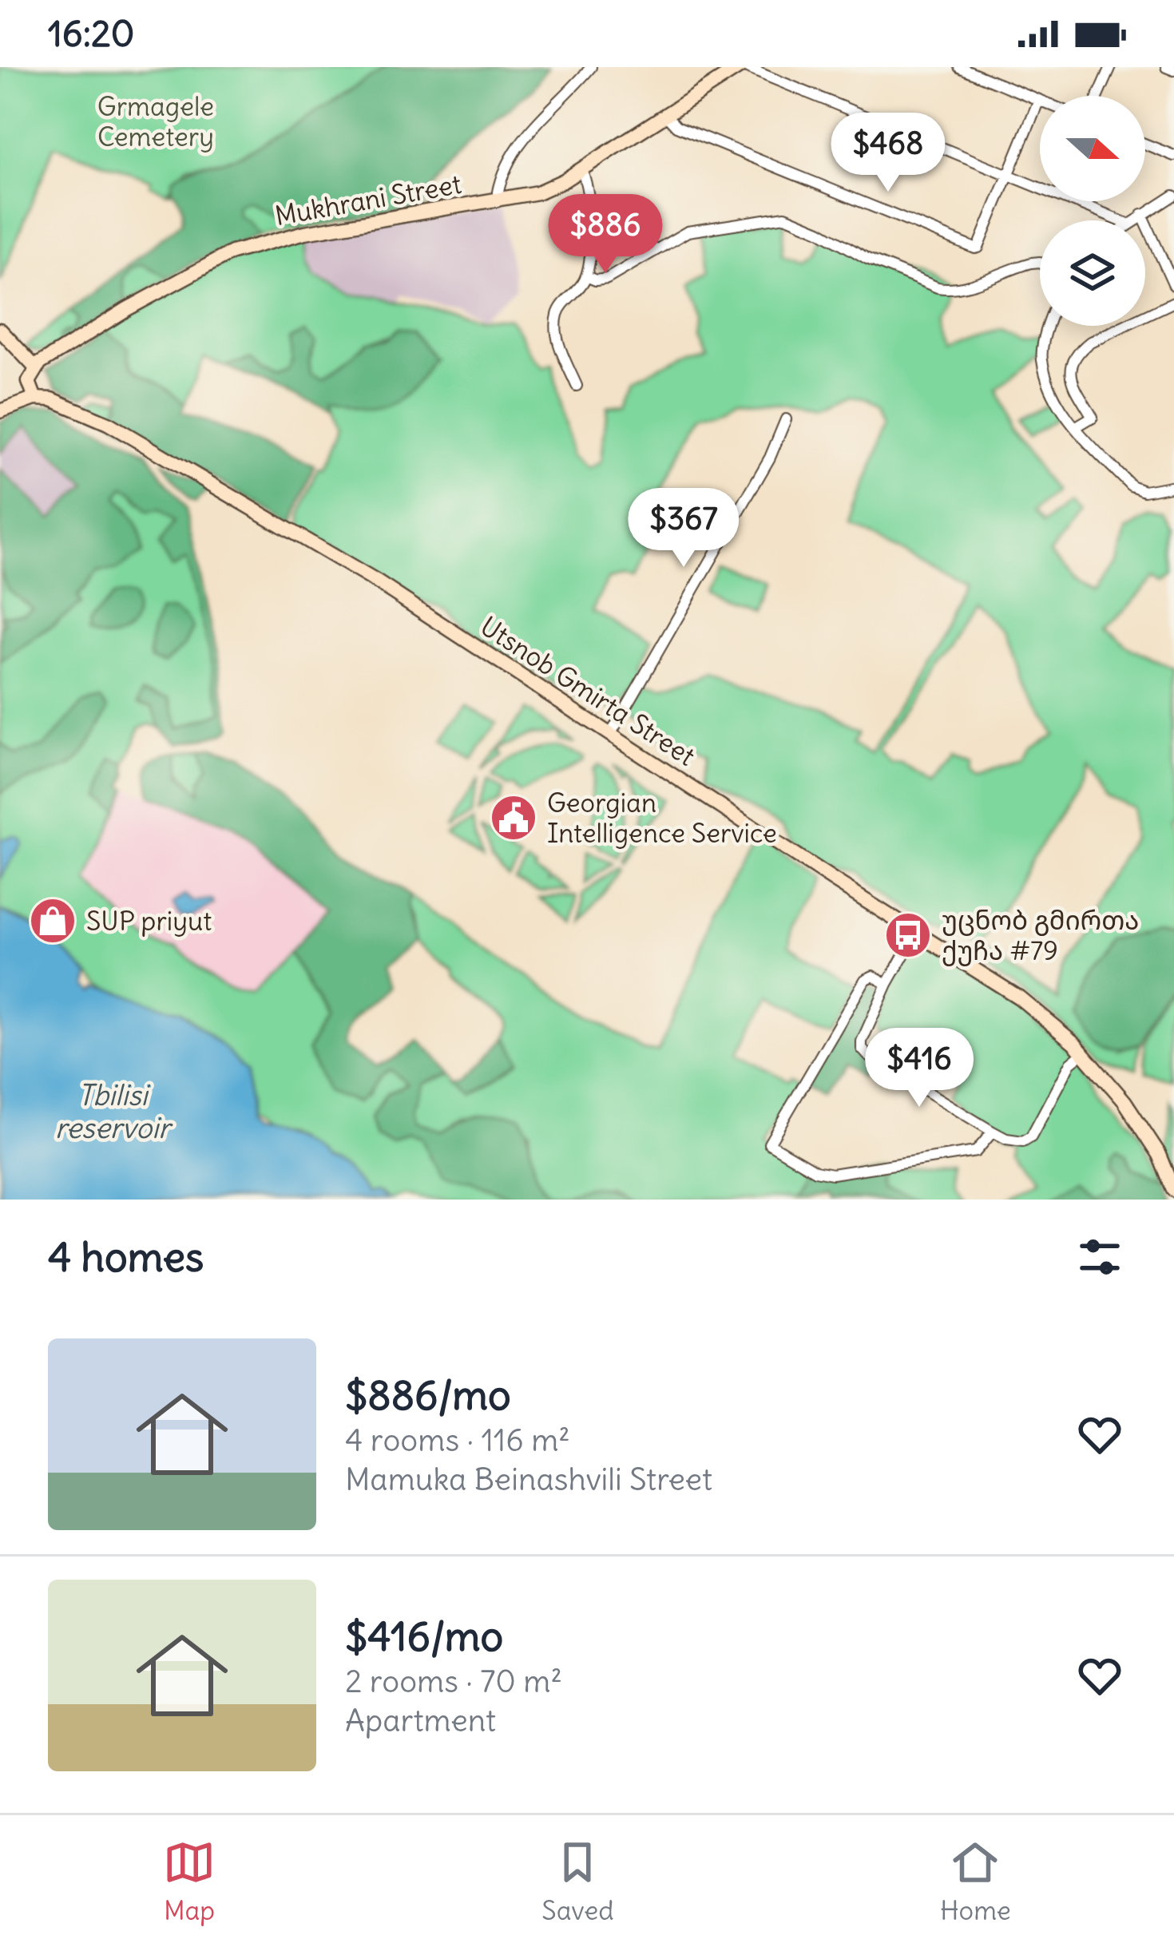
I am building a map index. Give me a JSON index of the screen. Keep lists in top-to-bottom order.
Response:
{
  "streets": {
    "main road": ["Mukhrani Street", "Utsnob Gmirta Street"]
  },
  "water": ["Tbilisi reservoir"],
  "parks": ["Grmagele Cemetery"],
  "places": {
    "public building": ["Georgian Intelligence Service"],
    "shop": ["SUP priyut"],
    "bus stop": ["უცნობ გმირთა ქუჩა #79"]
  },
  "north": "right",
  "page": {
    "status": "16:20",
    "price": [
      "$468",
      "$886",
      "$367",
      "$416"
    ],
    "heading": "4 homes",
    "list": [
      {
        "name": "$886/mo",
        "note": "4 rooms · 116 m² · Mamuka Beinashvili Street"
      },
      {
        "name": "$416/mo",
        "note": "2 rooms · 70 m² · Apartment"
      }
    ],
    "tabs": ["Map", "Saved", "Home"]
  }
}
